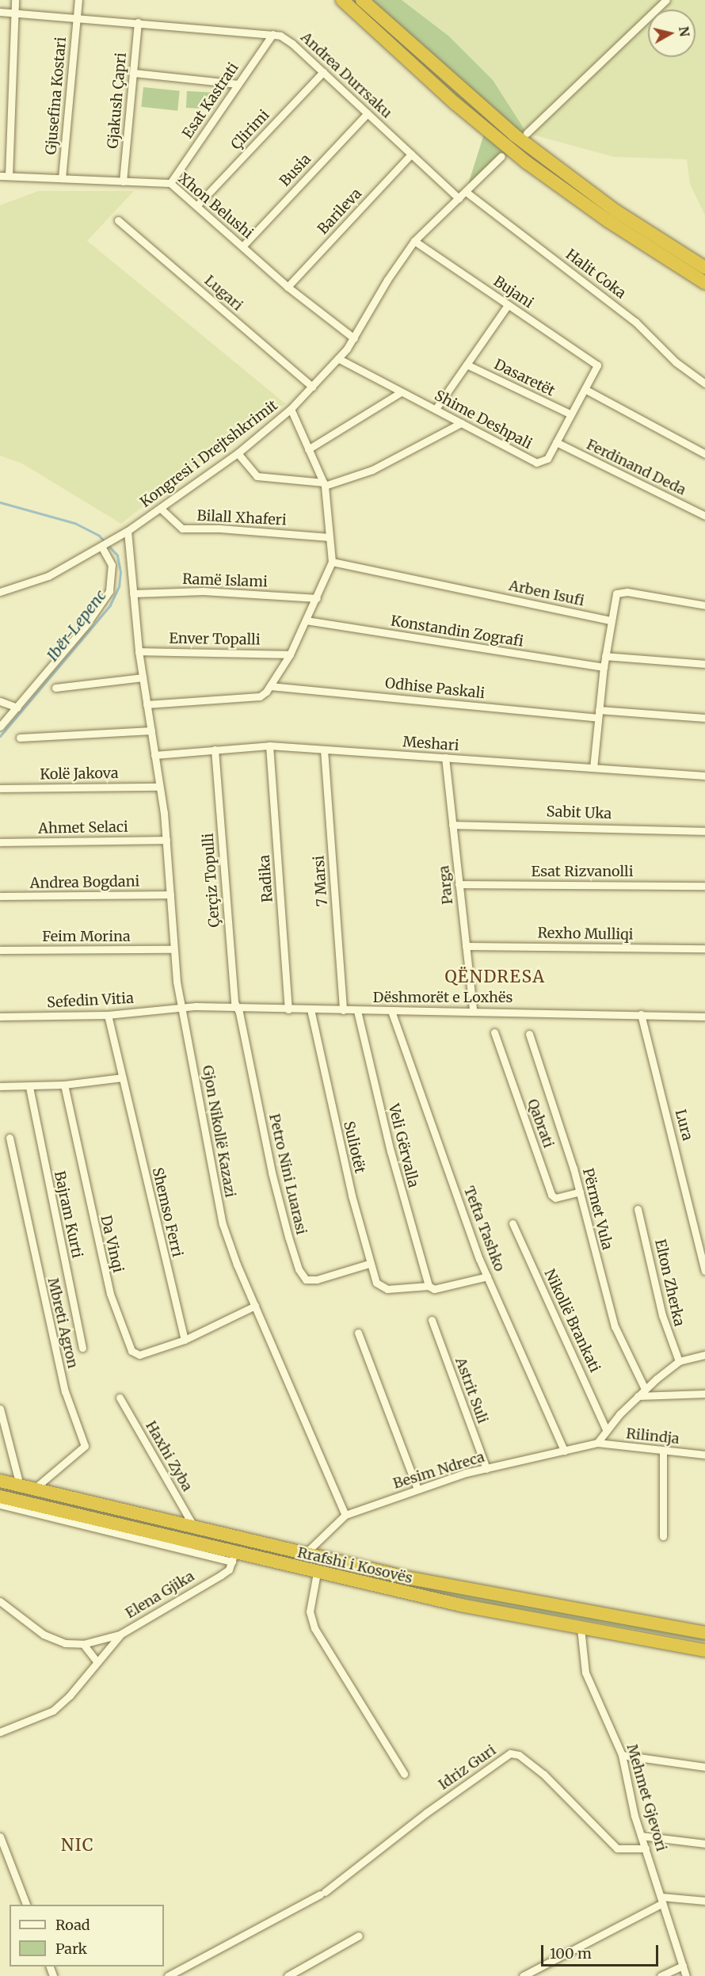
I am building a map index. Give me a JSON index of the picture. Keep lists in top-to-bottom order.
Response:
{
  "streets": {
    "highway": ["Rrafshi i Kosovës"],
    "street": [
      "Andrea Durrsaku",
      "Gjusefina Kostari",
      "Gjakush Çapri",
      "Esat Kastrati",
      "Çlirimi",
      "Busia",
      "Xhon Belushi",
      "Barileva",
      "Halit Coka",
      "Bujani",
      "Lugari",
      "Dasaretët",
      "Shime Deshpali",
      "Kongresi i Drejtshkrimit",
      "Ferdinand Deda",
      "Bilall Xhaferi",
      "Ramë Islami",
      "Arben Isufi",
      "Konstandin Zografi",
      "Enver Topalli",
      "Odhise Paskali",
      "Meshari",
      "Kolë Jakova",
      "Sabit Uka",
      "Ahmet Selaci",
      "Esat Rizvanolli",
      "Radika",
      "Çerçiz Topulli",
      "7 Marsi",
      "Andrea Bogdani",
      "Parga",
      "Rexho Mulliqi",
      "Feim Morina",
      "Dëshmorët e Loxhës",
      "Sefedin Vitia",
      "Qabrati",
      "Lura",
      "Gjon Nikollë Kazazi",
      "Veli Gërvalla",
      "Suliotët",
      "Petro Nini Luarasi",
      "Përmet Vula",
      "Shemso Ferri",
      "Bajram Kurti",
      "Tefta Tashko",
      "Da Vinqi",
      "Elton Zherka",
      "Nikollë Brankati",
      "Mbreti Agron",
      "Astrit Suli",
      "Rilindja",
      "Haxhi Zyba",
      "Besim Ndreca",
      "Elena Gjika",
      "Idriz Guri",
      "Mehmet Gjevori"
    ]
  },
  "crossings": [
    ["Andrea Durrsaku", "Gjusefina Kostari"],
    ["Andrea Durrsaku", "Gjakush Çapri"],
    ["Andrea Durrsaku", "Esat Kastrati"],
    ["Andrea Durrsaku", "Çlirimi"],
    ["Andrea Durrsaku", "Busia"],
    ["Andrea Durrsaku", "Barileva"],
    ["Andrea Durrsaku", "Kongresi i Drejtshkrimit"],
    ["Gjusefina Kostari", "Xhon Belushi"],
    ["Gjakush Çapri", "Xhon Belushi"],
    ["Esat Kastrati", "Xhon Belushi"],
    ["Çlirimi", "Xhon Belushi"],
    ["Busia", "Xhon Belushi"],
    ["Xhon Belushi", "Barileva"],
    ["Xhon Belushi", "Kongresi i Drejtshkrimit"],
    ["Halit Coka", "Kongresi i Drejtshkrimit"],
    ["Bujani", "Shime Deshpali"],
    ["Bujani", "Kongresi i Drejtshkrimit"],
    ["Lugari", "Kongresi i Drejtshkrimit"],
    ["Dasaretët", "Shime Deshpali"],
    ["Shime Deshpali", "Kongresi i Drejtshkrimit"],
    ["Shime Deshpali", "Ferdinand Deda"],
    ["Kongresi i Drejtshkrimit", "Bilall Xhaferi"],
    ["Kongresi i Drejtshkrimit", "Gjon Nikollë Kazazi"],
    ["Ramë Islami", "Gjon Nikollë Kazazi"],
    ["Enver Topalli", "Gjon Nikollë Kazazi"],
    ["Meshari", "Radika"],
    ["Meshari", "Çerçiz Topulli"],
    ["Meshari", "7 Marsi"],
    ["Meshari", "Parga"],
    ["Meshari", "Gjon Nikollë Kazazi"],
    ["Kolë Jakova", "Gjon Nikollë Kazazi"],
    ["Sabit Uka", "Parga"],
    ["Ahmet Selaci", "Gjon Nikollë Kazazi"],
    ["Esat Rizvanolli", "Parga"],
    ["Radika", "Dëshmorët e Loxhës"],
    ["Çerçiz Topulli", "Dëshmorët e Loxhës"],
    ["Çerçiz Topulli", "Petro Nini Luarasi"],
    ["7 Marsi", "Dëshmorët e Loxhës"],
    ["Andrea Bogdani", "Gjon Nikollë Kazazi"],
    ["Parga", "Rexho Mulliqi"],
    ["Parga", "Dëshmorët e Loxhës"],
    ["Feim Morina", "Gjon Nikollë Kazazi"],
    ["Dëshmorët e Loxhës", "Sefedin Vitia"],
    ["Dëshmorët e Loxhës", "Lura"],
    ["Dëshmorët e Loxhës", "Gjon Nikollë Kazazi"],
    ["Dëshmorët e Loxhës", "Veli Gërvalla"],
    ["Dëshmorët e Loxhës", "Suliotët"],
    ["Dëshmorët e Loxhës", "Petro Nini Luarasi"],
    ["Dëshmorët e Loxhës", "Tefta Tashko"],
    ["Sefedin Vitia", "Gjon Nikollë Kazazi"],
    ["Sefedin Vitia", "Shemso Ferri"],
    ["Qabrati", "Përmet Vula"],
    ["Gjon Nikollë Kazazi", "Besim Ndreca"],
    ["Veli Gërvalla", "Suliotët"],
    ["Suliotët", "Petro Nini Luarasi"],
    ["Shemso Ferri", "Da Vinqi"],
    ["Tefta Tashko", "Besim Ndreca"],
    ["Mbreti Agron", "Rrafshi i Kosovës"],
    ["Astrit Suli", "Besim Ndreca"],
    ["Rilindja", "Besim Ndreca"],
    ["Haxhi Zyba", "Rrafshi i Kosovës"],
    ["Besim Ndreca", "Rrafshi i Kosovës"],
    ["Rrafshi i Kosovës", "Elena Gjika"],
    ["Rrafshi i Kosovës", "Mehmet Gjevori"],
    ["Idriz Guri", "Mehmet Gjevori"]
  ],
  "districts": ["QËNDRESA", "NIC"],
  "water": ["Ibër-Lepenc"],
  "legend": ["Road", "Park"],
  "scale_bar": "100 m",
  "north": "right"
}
